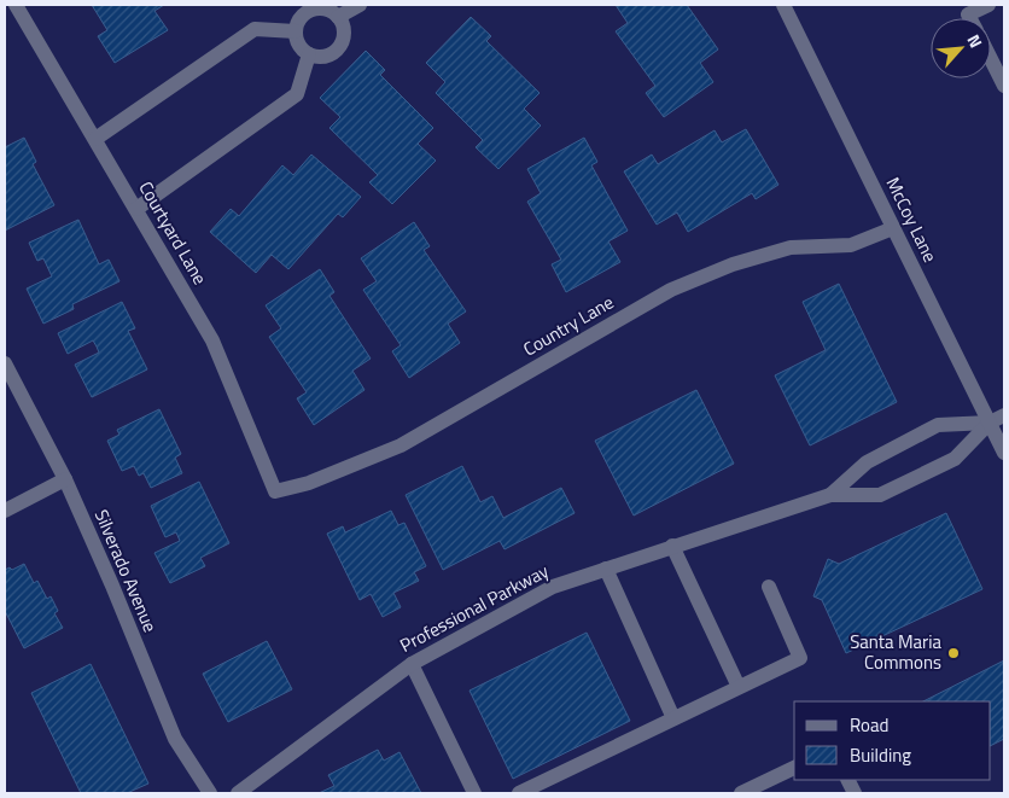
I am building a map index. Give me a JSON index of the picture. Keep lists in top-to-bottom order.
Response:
{
  "streets": {
    "street": [
      "McCoy Lane",
      "Courtyard Lane",
      "Country Lane",
      "Silverado Avenue",
      "Professional Parkway"
    ]
  },
  "crossings": [
    ["McCoy Lane", "Country Lane"],
    ["McCoy Lane", "Professional Parkway"],
    ["Courtyard Lane", "Country Lane"]
  ],
  "places": ["Santa Maria Commons"],
  "legend": ["Road", "Building"],
  "north": "top right"
}
